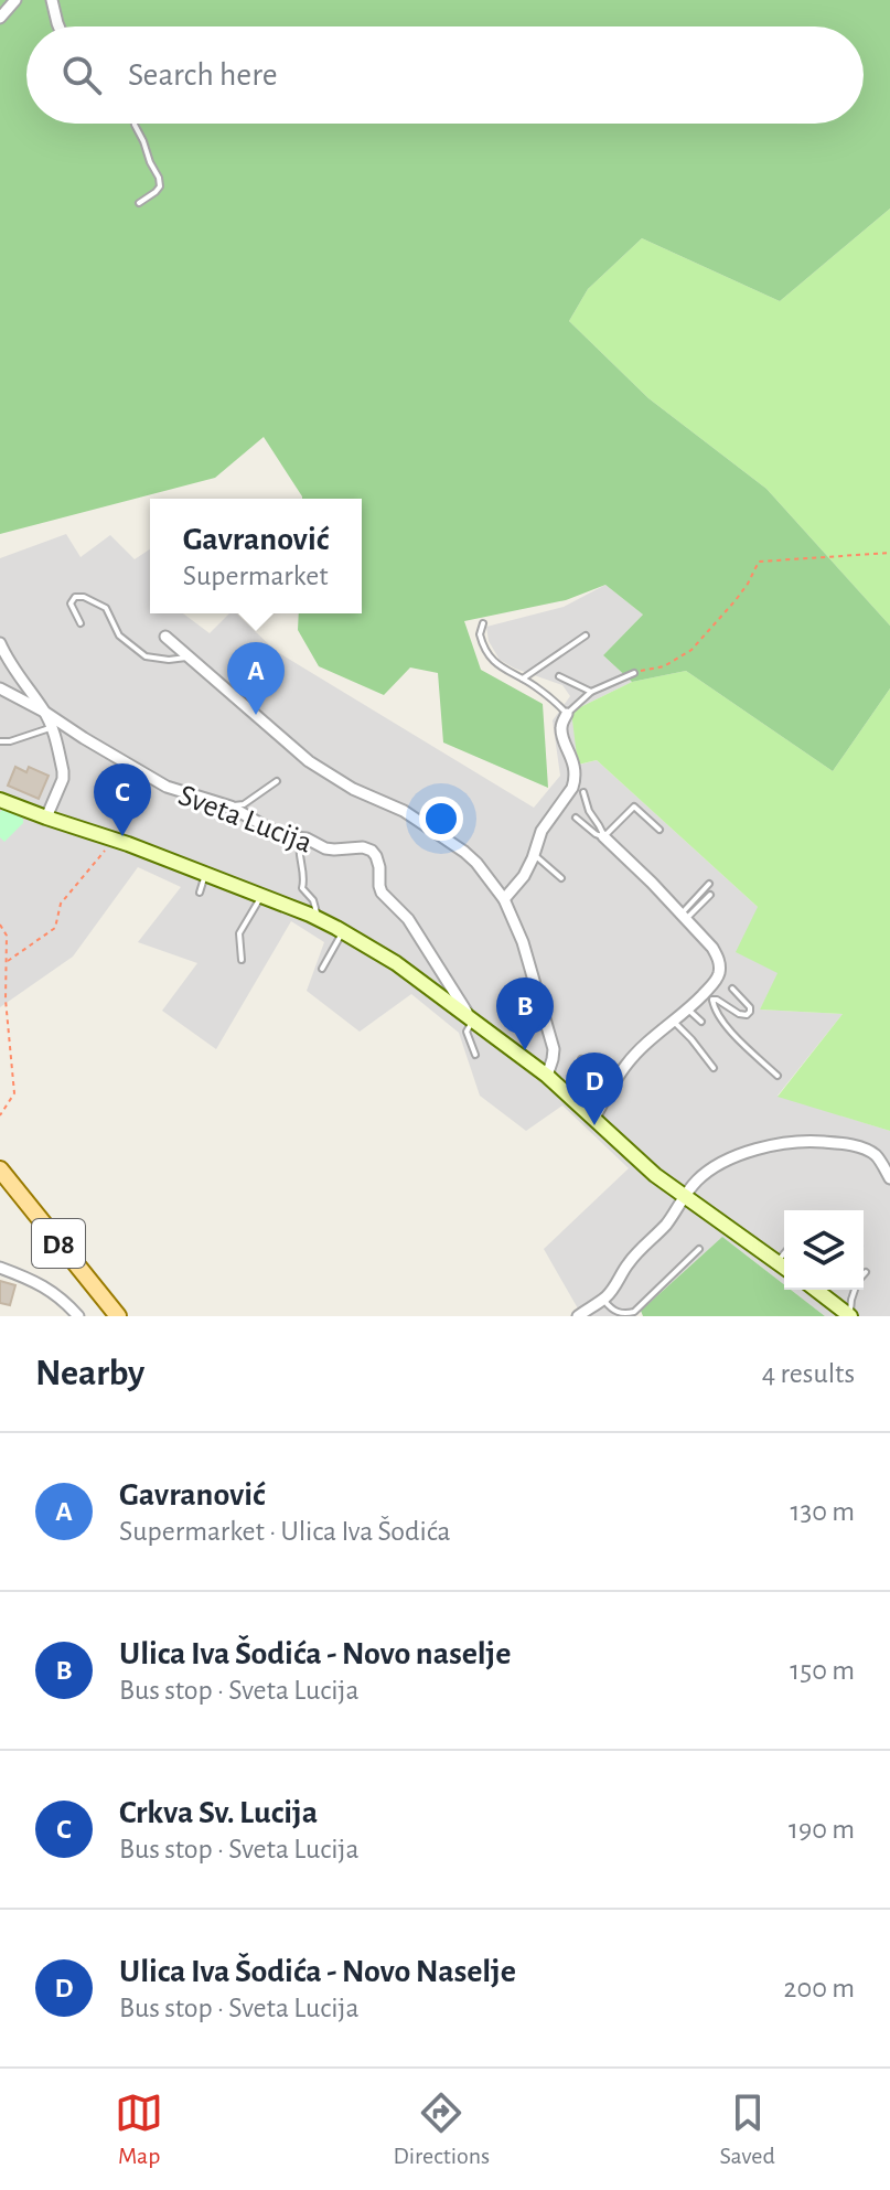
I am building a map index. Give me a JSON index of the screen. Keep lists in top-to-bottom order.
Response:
{
  "streets": {
    "main road": ["D8"],
    "street": ["Sveta Lucija"]
  },
  "page": {
    "search": "Search here",
    "popup": ["Gavranović", "Supermarket"],
    "pins": [
      "A",
      "C",
      "B",
      "D"
    ],
    "heading": ["Nearby", "4 results"],
    "list": [
      {
        "mark": "A",
        "name": "Gavranović",
        "note": "Supermarket · Ulica Iva Šodića",
        "value": "130 m"
      },
      {
        "mark": "B",
        "name": "Ulica Iva Šodića - Novo naselje",
        "note": "Bus stop · Sveta Lucija",
        "value": "150 m"
      },
      {
        "mark": "C",
        "name": "Crkva Sv. Lucija",
        "note": "Bus stop · Sveta Lucija",
        "value": "190 m"
      },
      {
        "mark": "D",
        "name": "Ulica Iva Šodića - Novo Naselje",
        "note": "Bus stop · Sveta Lucija",
        "value": "200 m"
      }
    ],
    "nav": ["Map", "Directions", "Saved"]
  }
}
